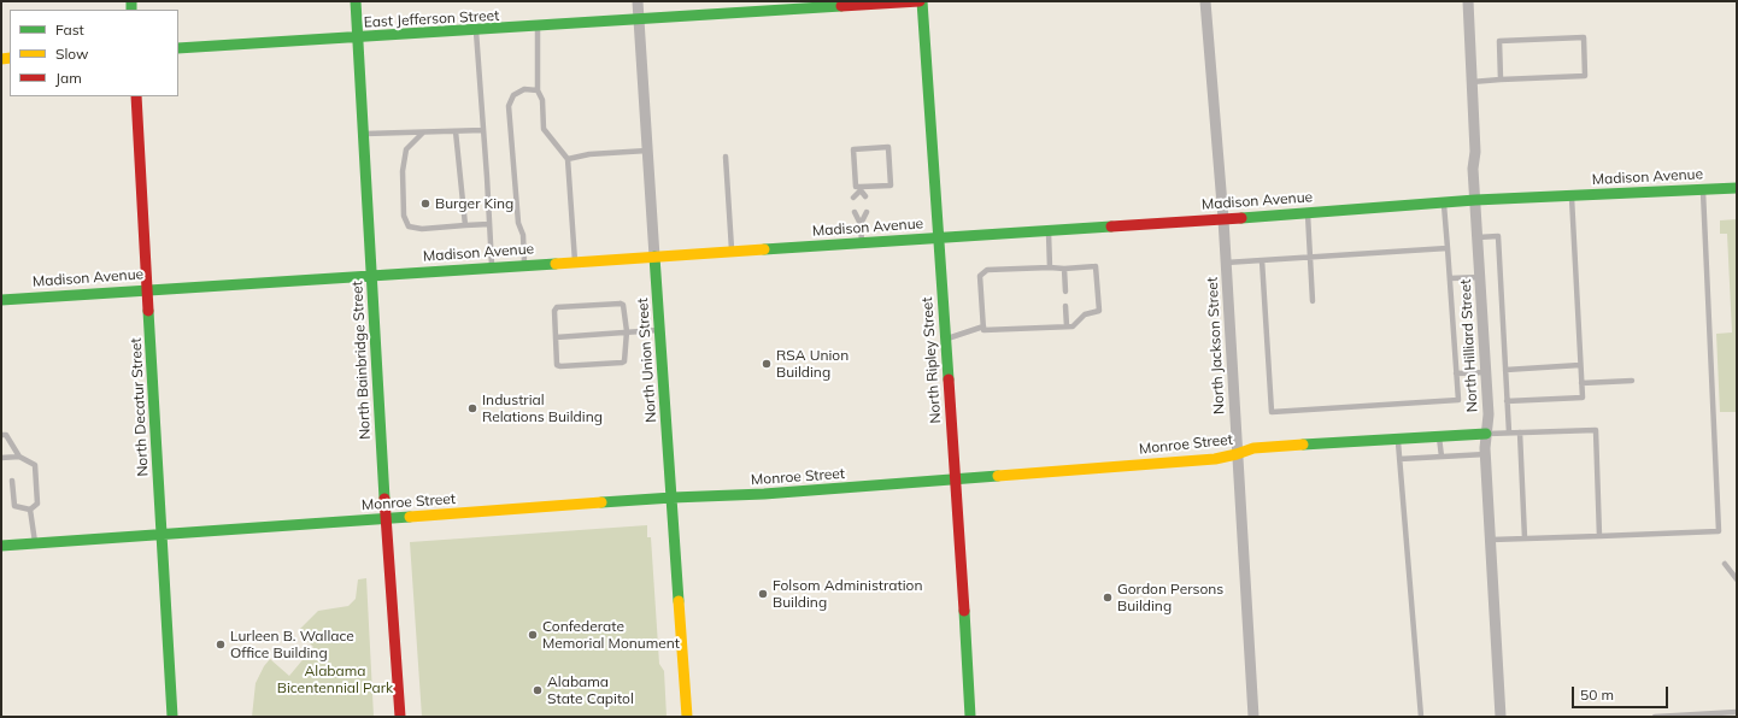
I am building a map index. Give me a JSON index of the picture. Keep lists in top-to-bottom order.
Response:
{
  "streets": {
    "main road": [
      "East Jefferson Street",
      "Madison Avenue",
      "North Bainbridge Street",
      "North Union Street",
      "North Ripley Street",
      "North Decatur Street",
      "Monroe Street"
    ],
    "street": ["North Jackson Street", "North Hilliard Street"]
  },
  "crossings": [
    ["East Jefferson Street", "North Bainbridge Street"],
    ["East Jefferson Street", "North Union Street"],
    ["East Jefferson Street", "North Ripley Street"],
    ["Madison Avenue", "North Jackson Street"],
    ["Madison Avenue", "North Hilliard Street"],
    ["Madison Avenue", "North Bainbridge Street"],
    ["Madison Avenue", "North Union Street"],
    ["Madison Avenue", "North Ripley Street"],
    ["Madison Avenue", "North Decatur Street"],
    ["North Jackson Street", "Monroe Street"],
    ["North Hilliard Street", "Monroe Street"],
    ["North Bainbridge Street", "Monroe Street"],
    ["North Union Street", "Monroe Street"],
    ["North Ripley Street", "Monroe Street"],
    ["North Decatur Street", "Monroe Street"]
  ],
  "parks": ["Alabama Bicentennial Park"],
  "places": [
    "Burger King",
    "RSA Union Building",
    "Industrial Relations Building",
    "Folsom Administration Building",
    "Gordon Persons Building",
    "Confederate Memorial Monument",
    "Lurleen B. Wallace Office Building",
    "Alabama State Capitol"
  ],
  "legend": ["Fast", "Slow", "Jam"],
  "scale_bar": "50 m"
}
